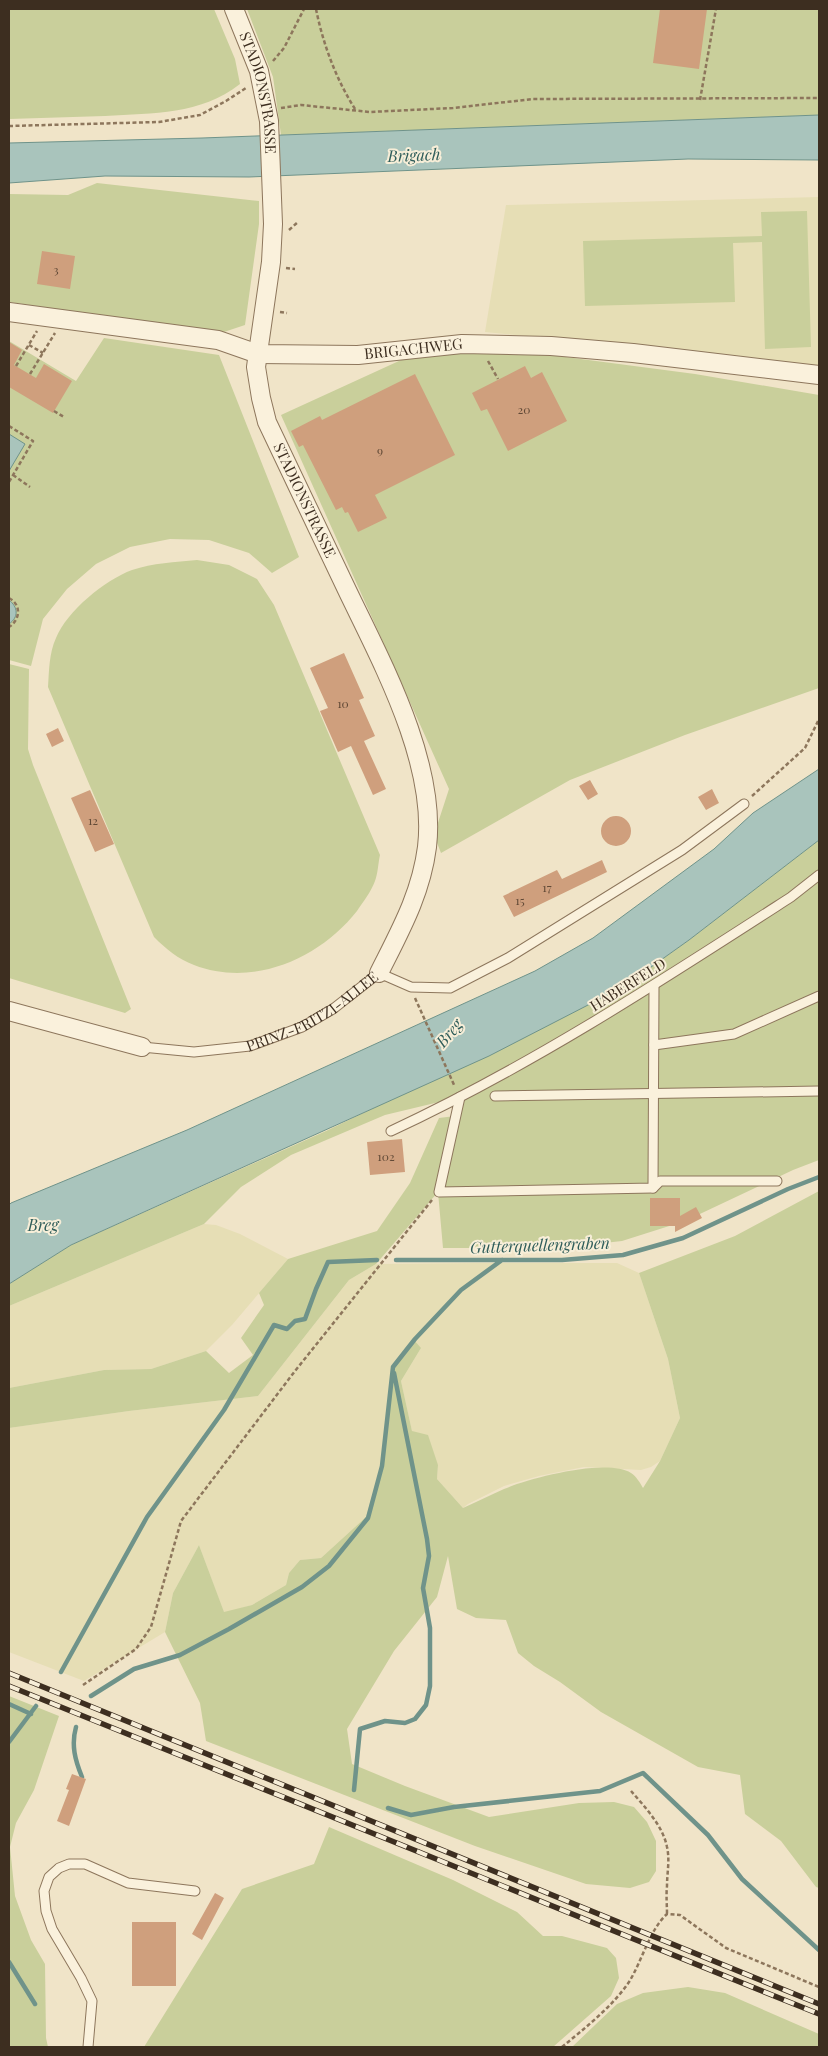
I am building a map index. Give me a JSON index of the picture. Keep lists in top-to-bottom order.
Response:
{
  "streets": {
    "street": ["STADIONSTRASSE", "BRIGACHWEG", "PRINZ-FRITZI-ALLEE"],
    "lane": ["HABERFELD"]
  },
  "crossings": [
    ["STADIONSTRASSE", "BRIGACHWEG"],
    ["STADIONSTRASSE", "PRINZ-FRITZI-ALLEE"]
  ],
  "water": ["Brigach", "Breg", "Gutterquellengraben"],
  "house_numbers": [
    "3",
    "20",
    "9",
    "10",
    "12",
    "17",
    "15",
    "102"
  ]
}
